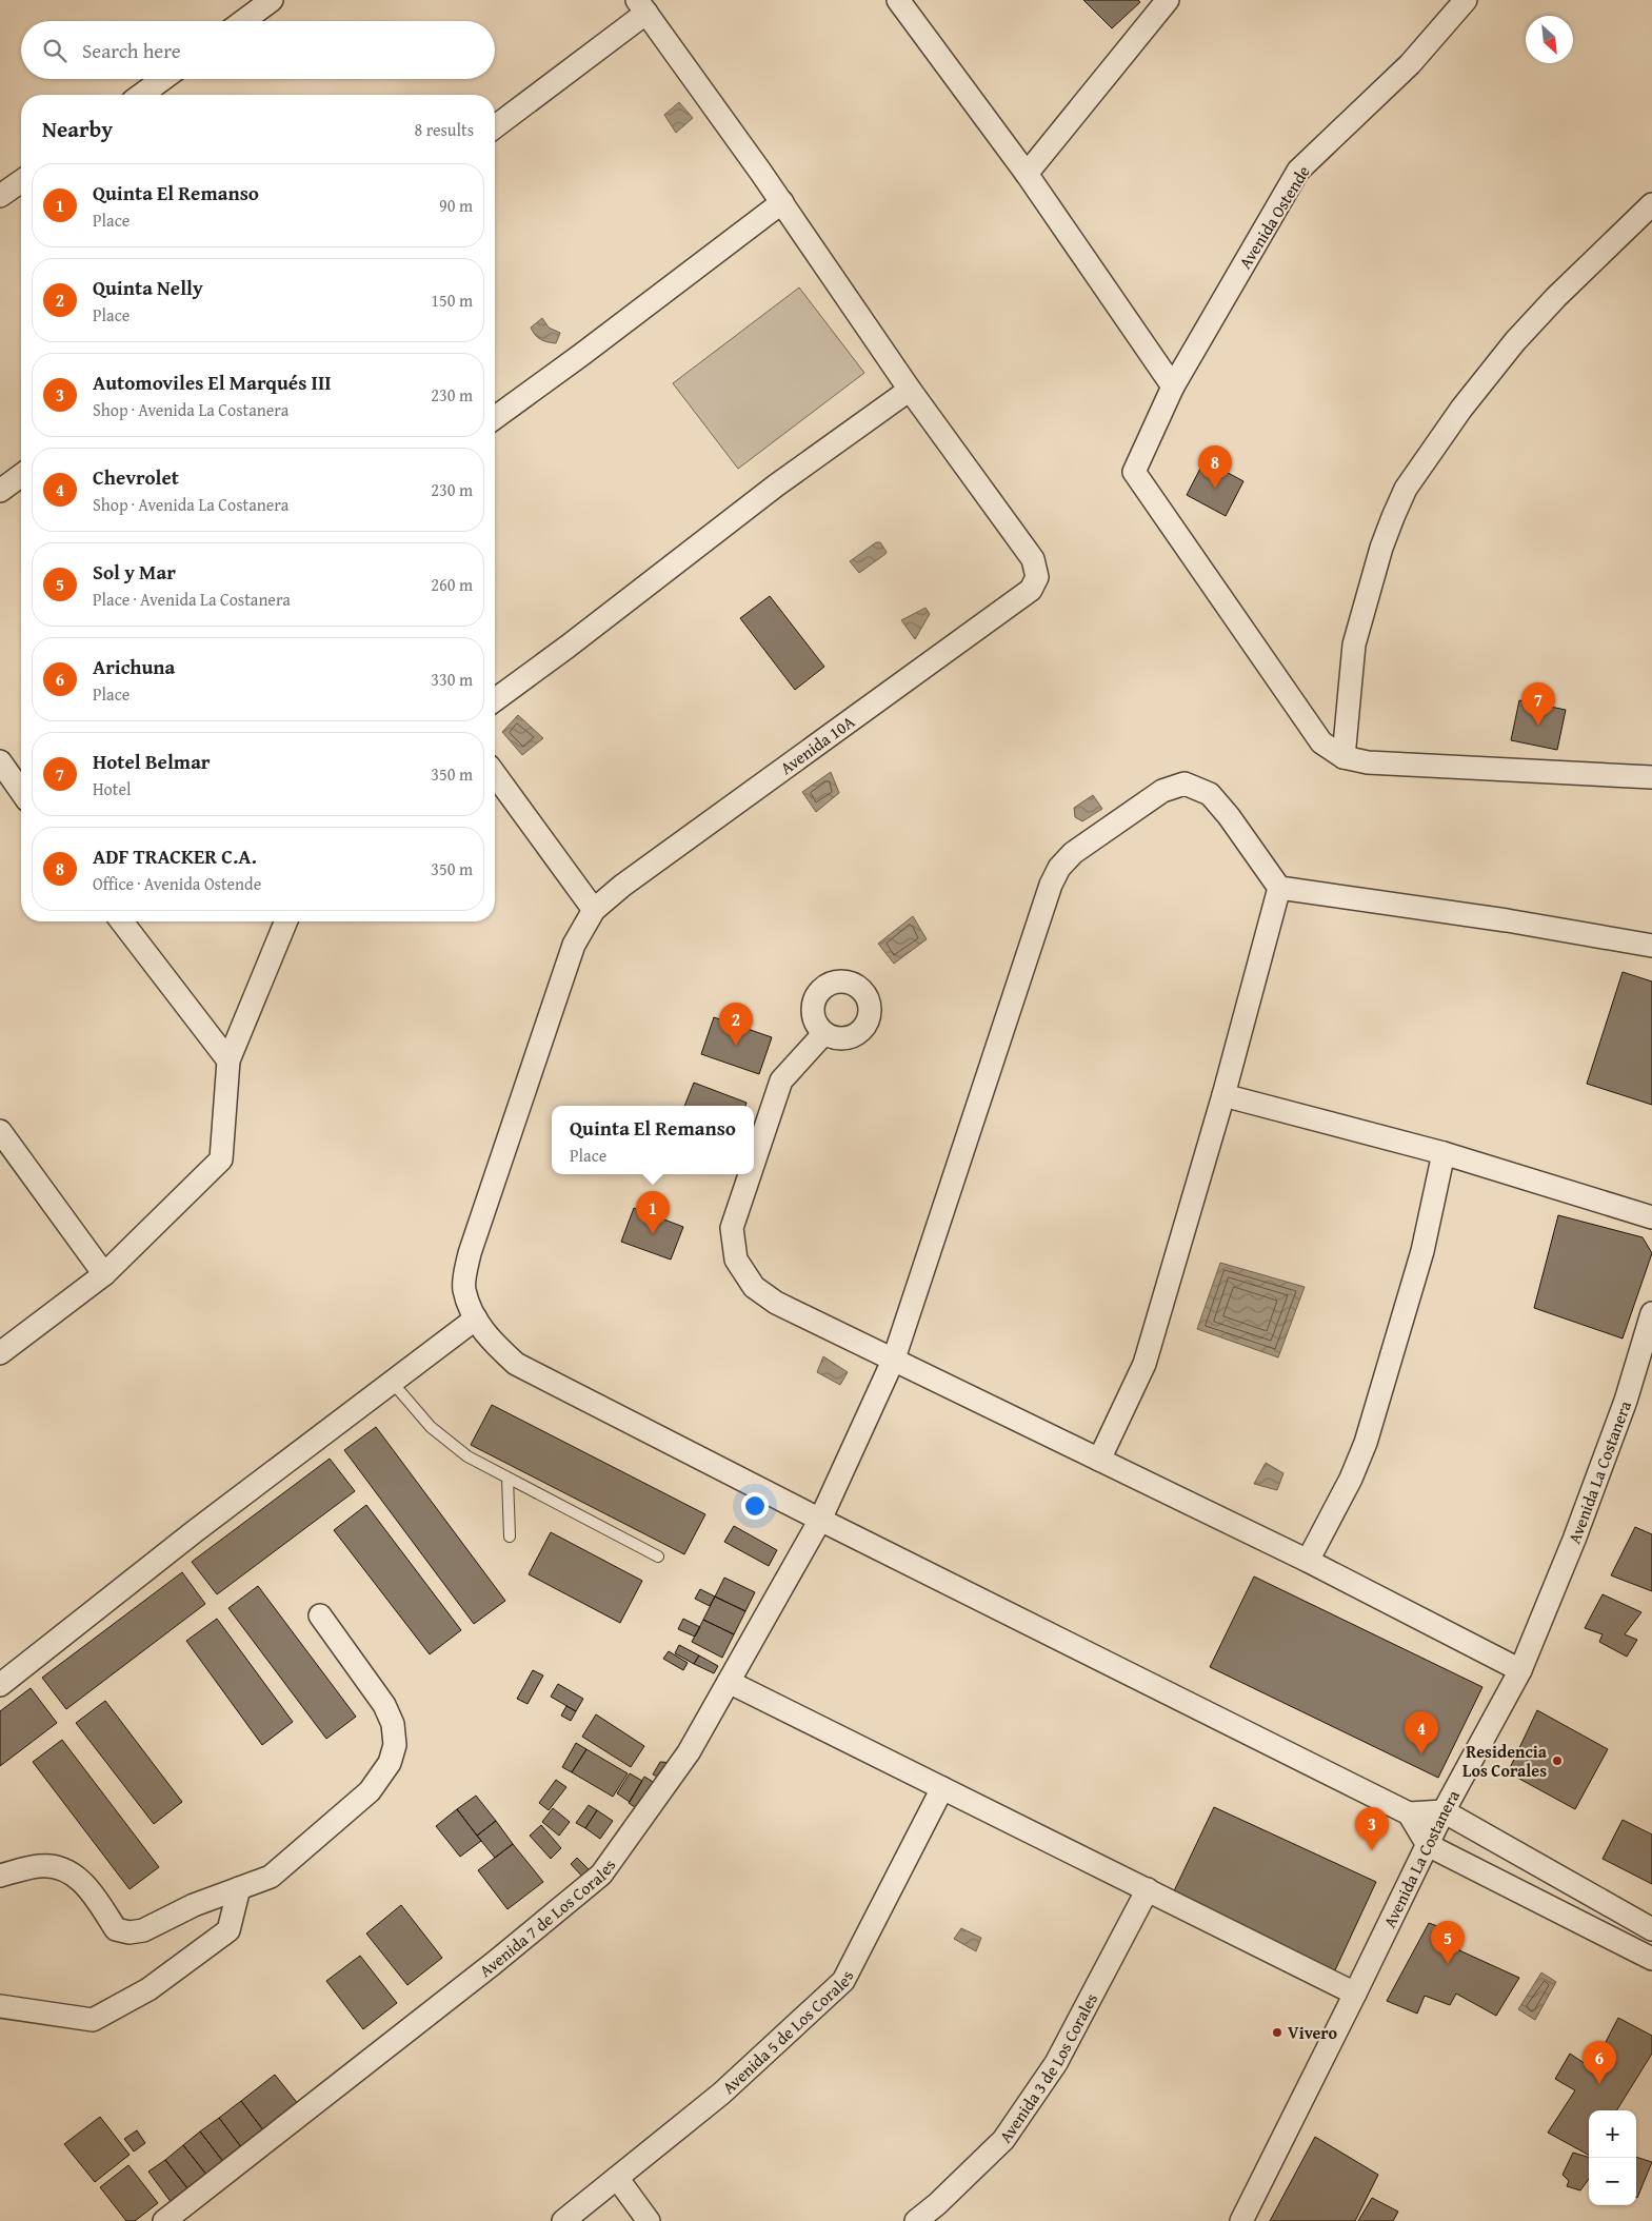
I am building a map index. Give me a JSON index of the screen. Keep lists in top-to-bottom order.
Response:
{
  "streets": {
    "street": [
      "Avenida Ostende",
      "Avenida 10A",
      "Avenida La Costanera",
      "Avenida 7 de Los Corales",
      "Avenida 5 de Los Corales",
      "Avenida 3 de Los Corales"
    ]
  },
  "crossings": [
    ["Avenida 10A", "Avenida 7 de Los Corales"]
  ],
  "places": ["Residencia Los Corales", "Vivero"],
  "north": "bottom right",
  "page": {
    "search": "Search here",
    "heading": ["Nearby", "8 results"],
    "list": [
      {
        "mark": "1",
        "name": "Quinta El Remanso",
        "note": "Place",
        "value": "90 m"
      },
      {
        "mark": "2",
        "name": "Quinta Nelly",
        "note": "Place",
        "value": "150 m"
      },
      {
        "mark": "3",
        "name": "Automoviles El Marqués III",
        "note": "Shop · Avenida La Costanera",
        "value": "230 m"
      },
      {
        "mark": "4",
        "name": "Chevrolet",
        "note": "Shop · Avenida La Costanera",
        "value": "230 m"
      },
      {
        "mark": "5",
        "name": "Sol y Mar",
        "note": "Place · Avenida La Costanera",
        "value": "260 m"
      },
      {
        "mark": "6",
        "name": "Arichuna",
        "note": "Place",
        "value": "330 m"
      },
      {
        "mark": "7",
        "name": "Hotel Belmar",
        "note": "Hotel",
        "value": "350 m"
      },
      {
        "mark": "8",
        "name": "ADF TRACKER C.A.",
        "note": "Office · Avenida Ostende",
        "value": "350 m"
      }
    ],
    "pins": [
      "8",
      "7",
      "2",
      "1",
      "4",
      "3",
      "5",
      "6"
    ],
    "popup": ["Quinta El Remanso", "Place"],
    "map_buttons": ["+", "−"]
  }
}
